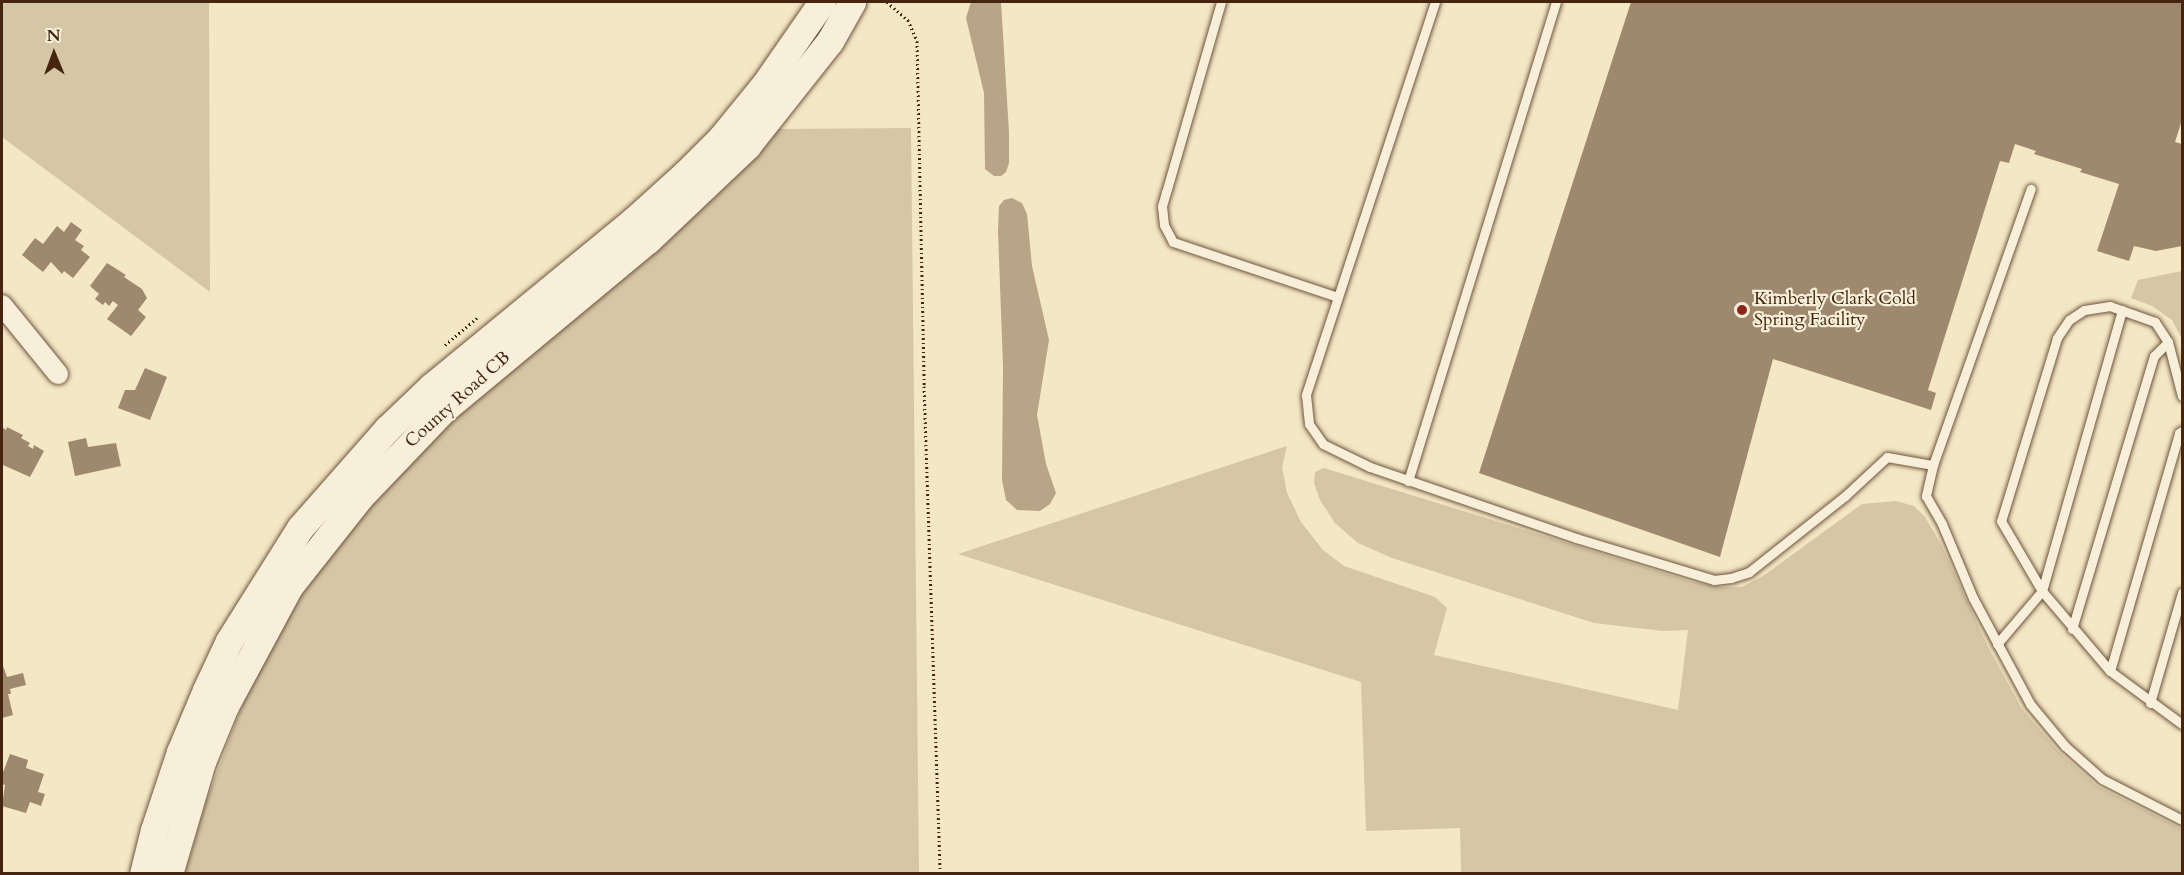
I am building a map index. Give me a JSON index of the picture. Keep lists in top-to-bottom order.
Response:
{
  "streets": {
    "main road": ["County Road CB"]
  },
  "places": ["Kimberly Clark Cold Spring Facility"],
  "north": "top"
}
